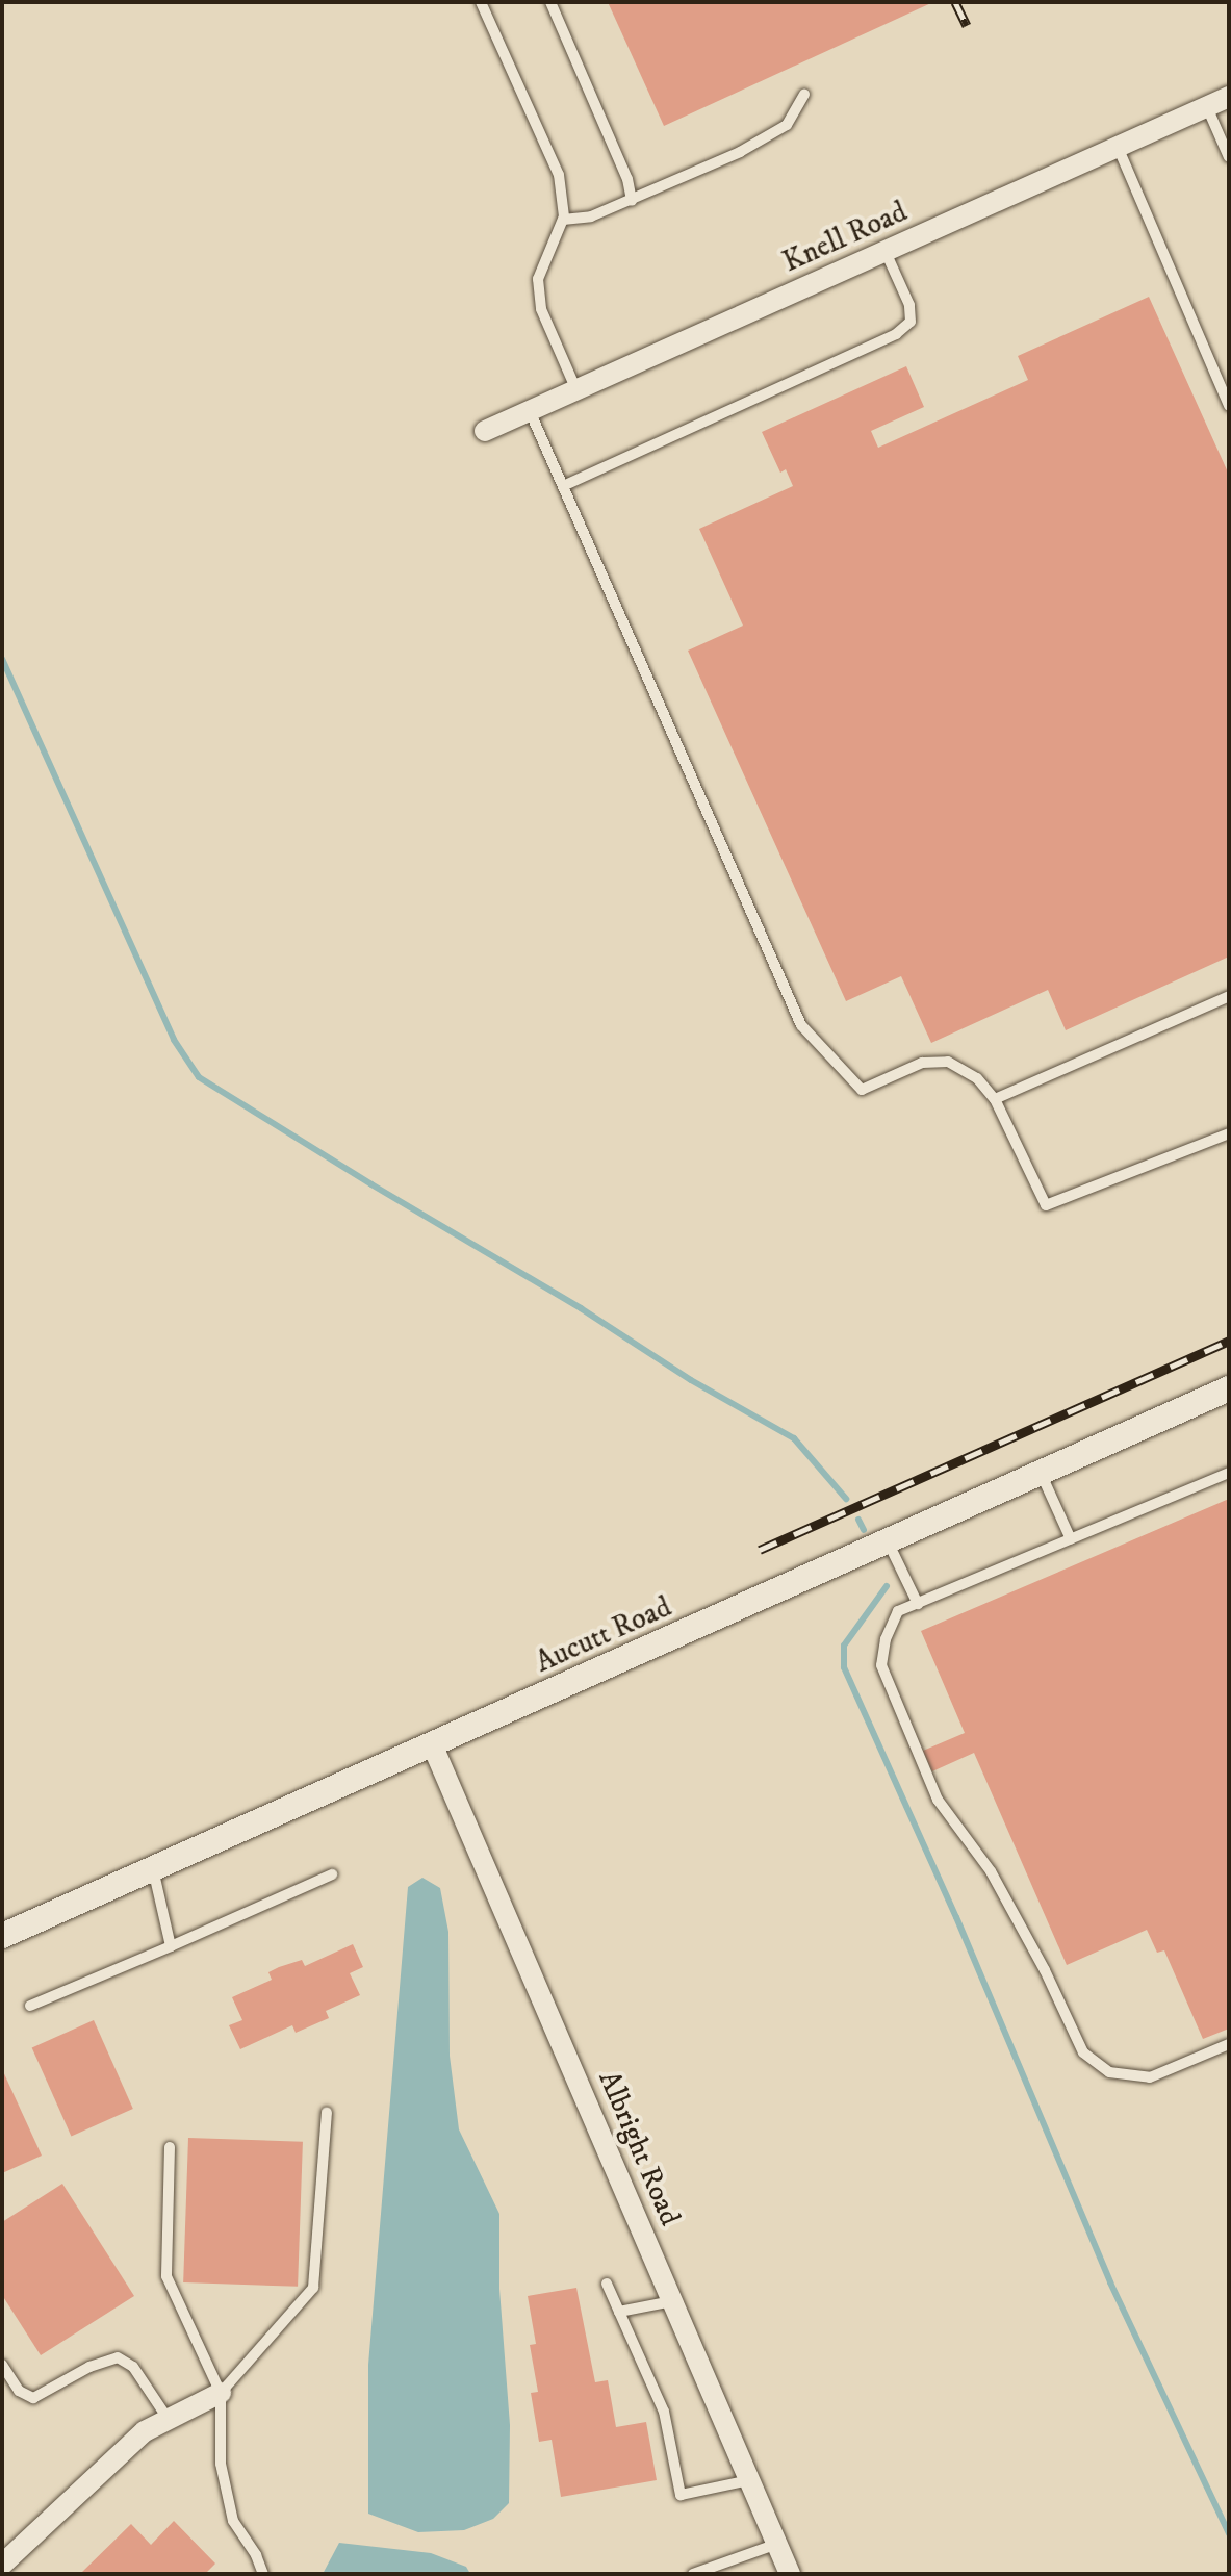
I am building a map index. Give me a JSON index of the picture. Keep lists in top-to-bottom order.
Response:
{
  "streets": {
    "street": ["Knell Road", "Aucutt Road", "Albright Road"]
  },
  "crossings": [
    ["Aucutt Road", "Albright Road"]
  ]
}
